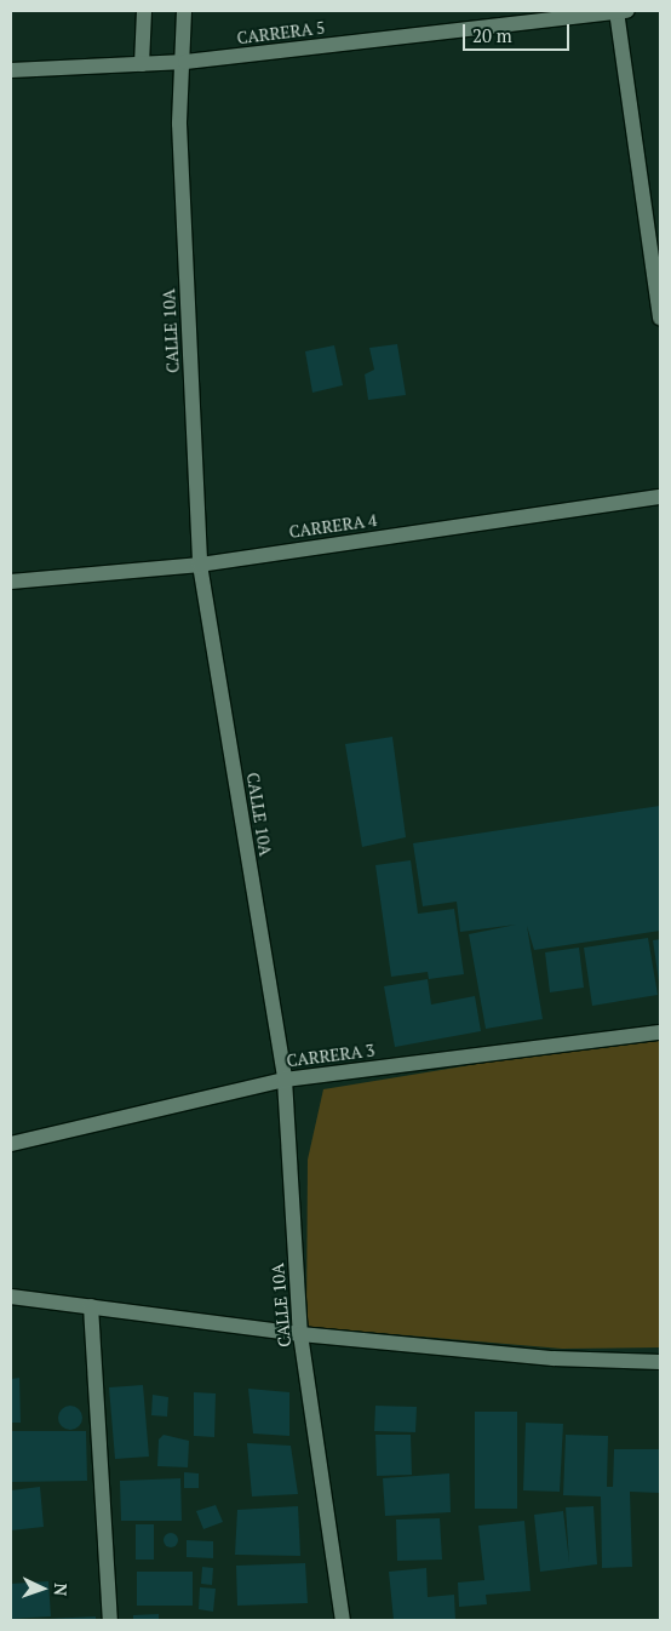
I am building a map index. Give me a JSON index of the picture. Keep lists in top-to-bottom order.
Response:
{
  "streets": {
    "street": [
      "CARRERA 5",
      "CALLE 10A",
      "CARRERA 4",
      "CARRERA 3"
    ]
  },
  "crossings": [
    ["CARRERA 5", "CALLE 10A"],
    ["CALLE 10A", "CARRERA 4"],
    ["CALLE 10A", "CARRERA 3"]
  ],
  "scale_bar": "20 m",
  "north": "right"
}
